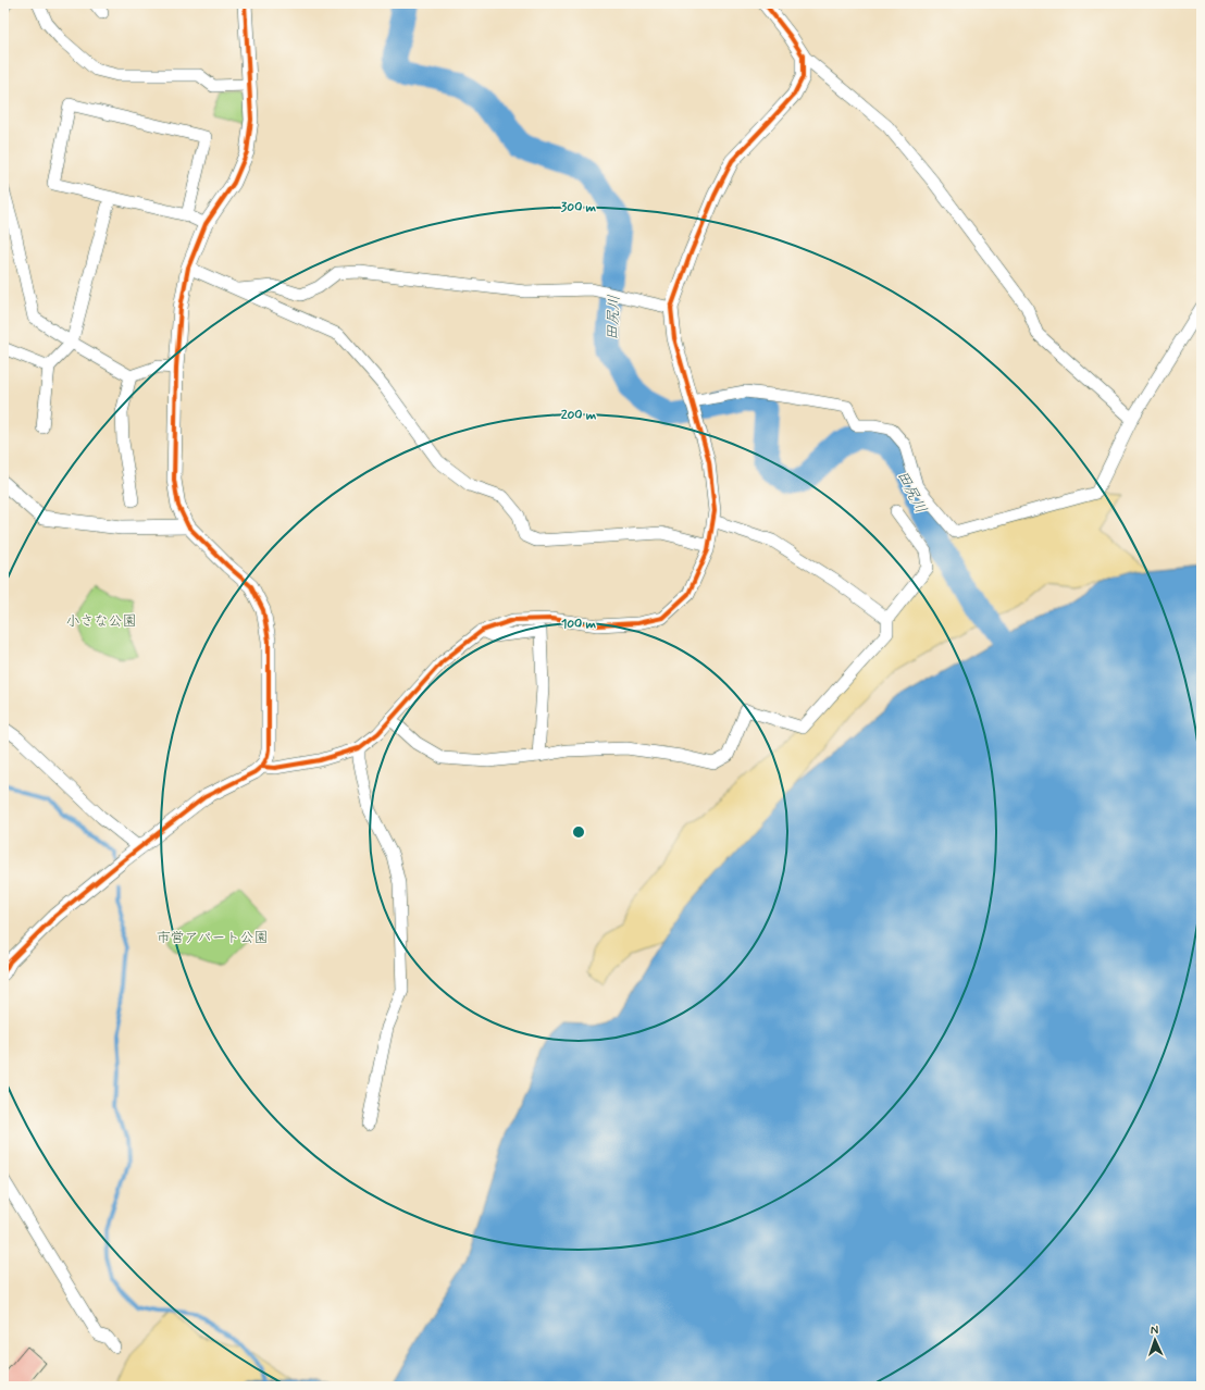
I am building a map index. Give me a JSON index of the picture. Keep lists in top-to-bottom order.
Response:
{
  "water": ["田尻川"],
  "parks": ["小さな公園", "市営アパート公園"],
  "north": "top",
  "rings": ["300 m", "200 m", "100 m"]
}
